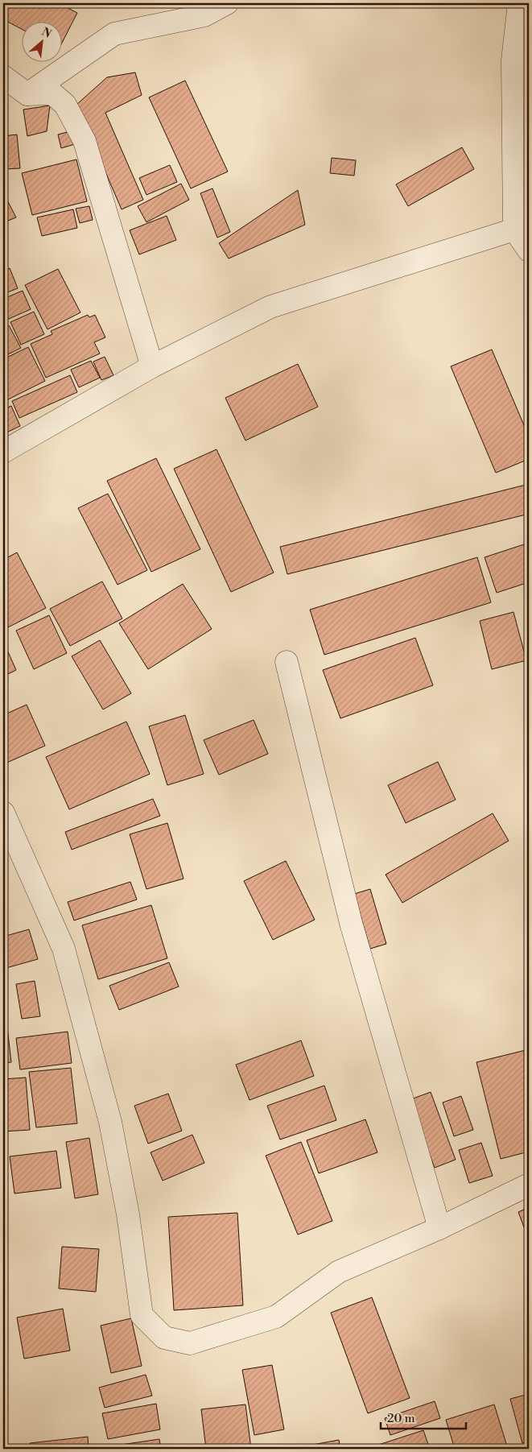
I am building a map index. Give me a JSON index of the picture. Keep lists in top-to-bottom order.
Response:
{
  "scale_bar": "20 m",
  "north": "top right"
}
